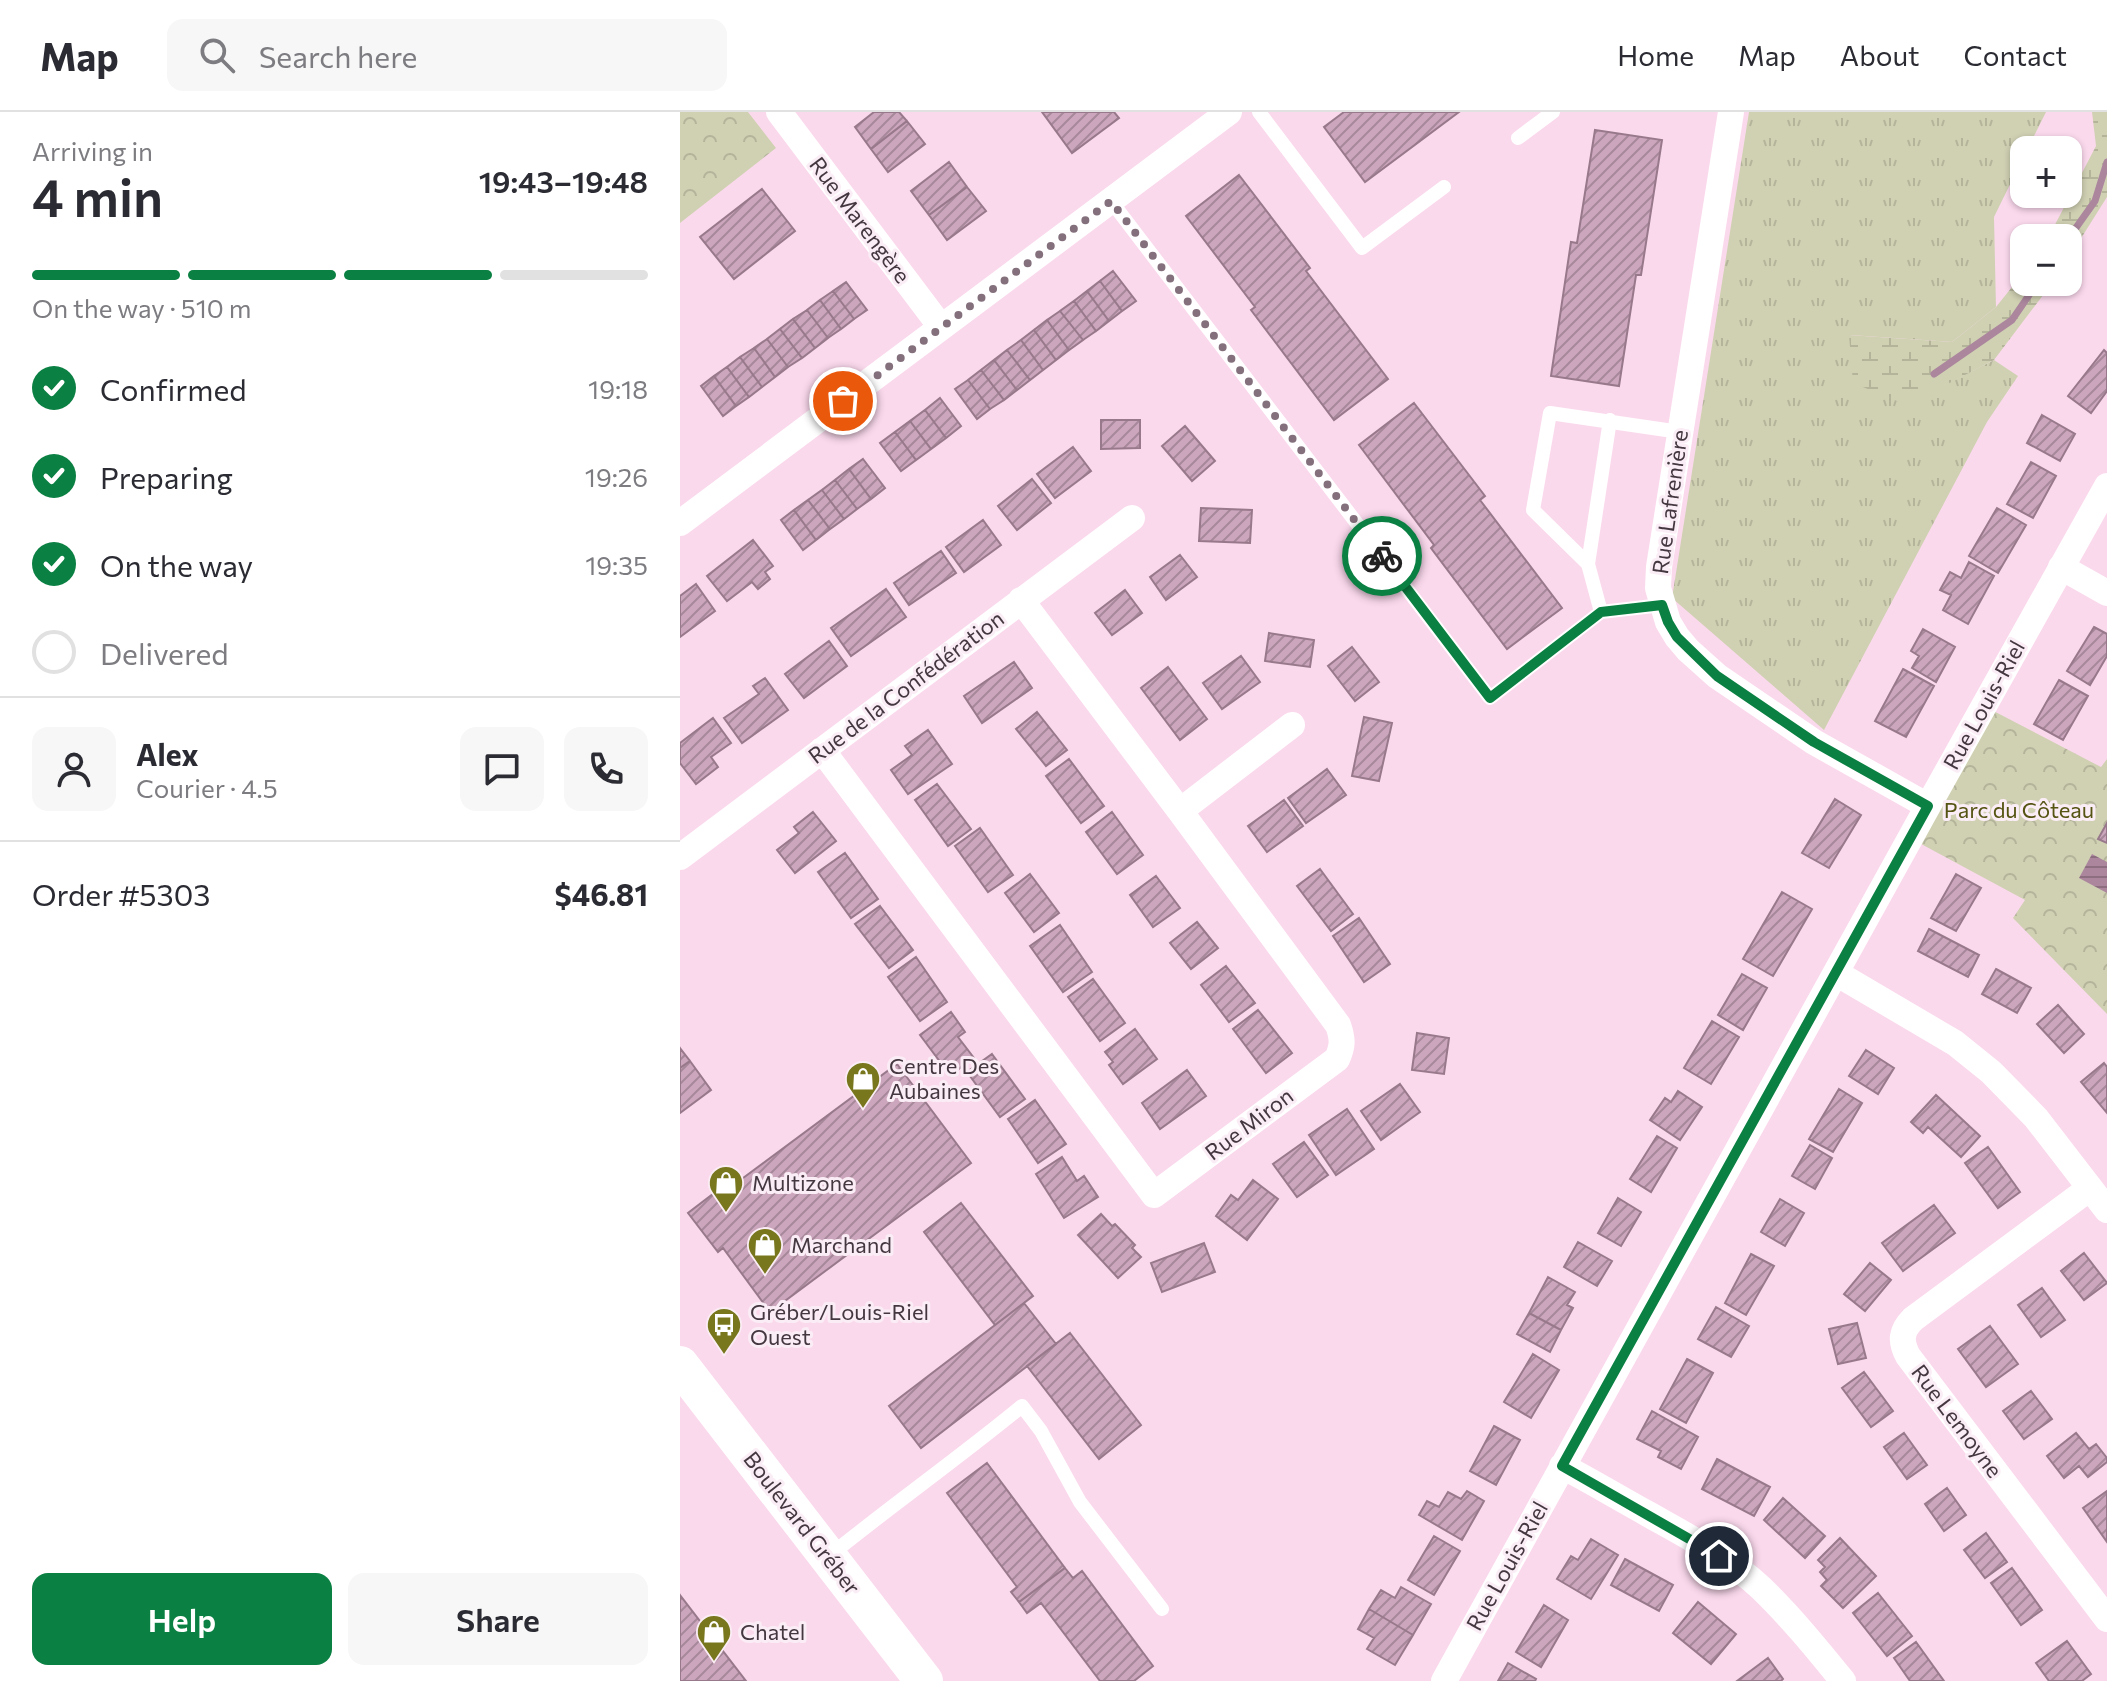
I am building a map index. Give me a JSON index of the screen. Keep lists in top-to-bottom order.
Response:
{
  "streets": {
    "main road": ["Boulevard Gréber"],
    "street": [
      "Rue Marengère",
      "Rue Lafrenière",
      "Rue de la Confédération",
      "Rue Louis-Riel",
      "Rue Miron",
      "Rue Lemoyne"
    ]
  },
  "crossings": [
    ["Rue Lafrenière", "Rue Louis-Riel"],
    ["Rue de la Confédération", "Rue Miron"]
  ],
  "parks": ["Parc du Côteau"],
  "places": {
    "shop": [
      "Centre Des Aubaines",
      "Multizone",
      "Marchand",
      "Chatel"
    ],
    "bus stop": ["Gréber/Louis-Riel Ouest"]
  },
  "page": {
    "header": "Map",
    "search": "Search here",
    "nav": [
      "Home",
      "Map",
      "About",
      "Contact"
    ],
    "heading": ["4 min", "Arriving in", "19:43–19:48"],
    "panel": [
      "Alex",
      "Courier · 4.5",
      "Order #5303",
      "$46.81"
    ],
    "map_buttons": ["+", "−"],
    "bar": "On the way · 510 m",
    "list": [
      ["Confirmed", "19:18"],
      ["Preparing", "19:26"],
      ["On the way", "19:35"],
      "Delivered"
    ],
    "buttons": ["Help", "Share"]
  }
}
